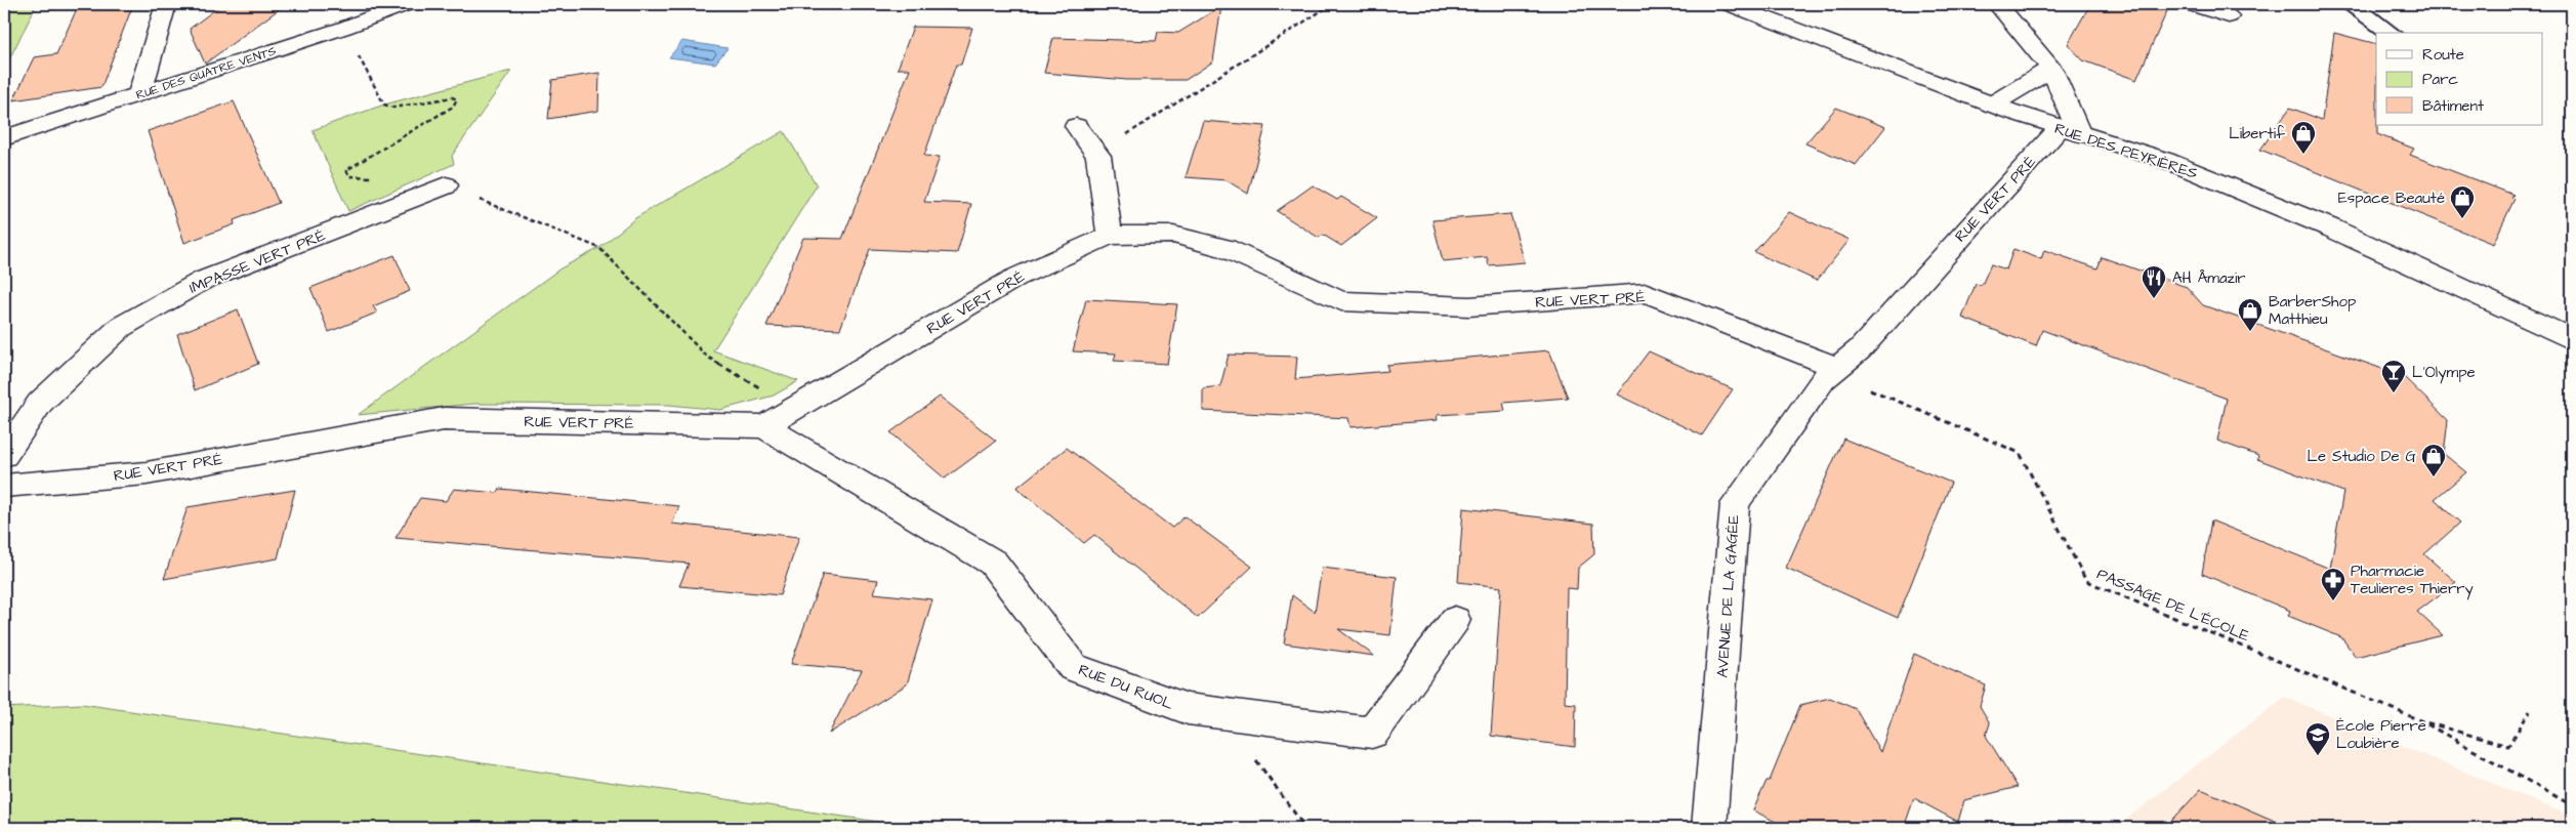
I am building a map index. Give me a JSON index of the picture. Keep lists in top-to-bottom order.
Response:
{
  "streets": {
    "street": [
      "RUE DES QUATRE VENTS",
      "RUE DES PEYRIÈRES",
      "RUE VERT PRÉ",
      "IMPASSE VERT PRÉ",
      "AVENUE DE LA GAGÉE",
      "RUE DU RUOL"
    ],
    "path": ["PASSAGE DE L'ÉCOLE"]
  },
  "crossings": [
    ["RUE DES PEYRIÈRES", "RUE VERT PRÉ"],
    ["RUE VERT PRÉ", "AVENUE DE LA GAGÉE"],
    ["RUE VERT PRÉ", "PASSAGE DE L'ÉCOLE"],
    ["RUE VERT PRÉ", "RUE DU RUOL"],
    ["AVENUE DE LA GAGÉE", "PASSAGE DE L'ÉCOLE"]
  ],
  "places": {
    "shop": [
      "Libertif",
      "Espace Beauté",
      "BarberShop Matthieu",
      "Le Studio De G"
    ],
    "restaurant": ["AH Âmazir"],
    "bar": ["L'Olympe"],
    "pharmacy": ["Pharmacie Teulieres Thierry"],
    "school or university": ["École Pierre Loubière"]
  },
  "legend": ["Route", "Parc", "Bâtiment"]
}
